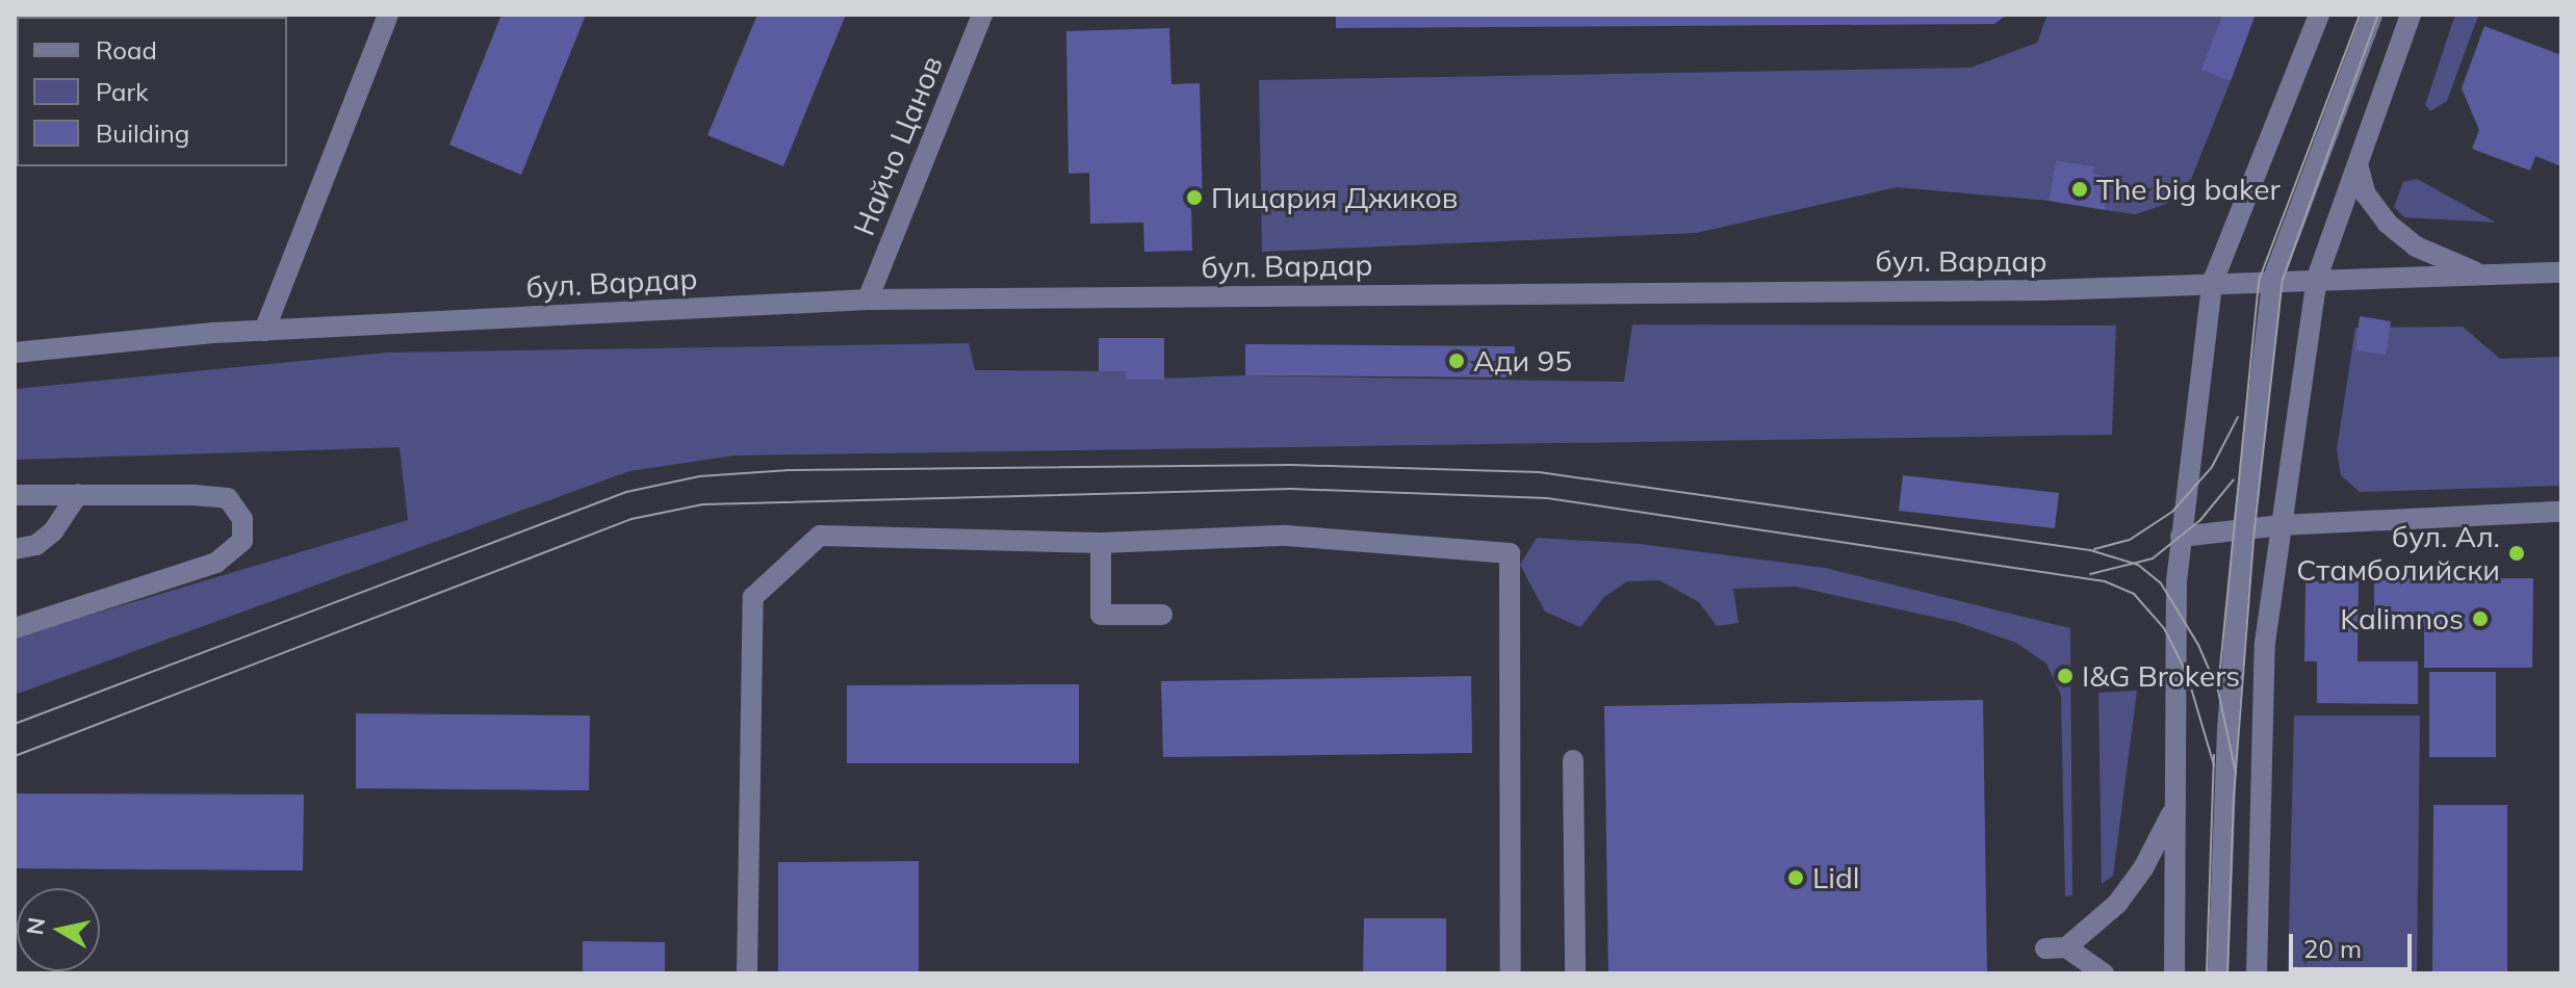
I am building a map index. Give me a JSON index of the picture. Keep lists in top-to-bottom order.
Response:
{
  "streets": {
    "street": ["Найчо Цанов", "бул. Вардар"]
  },
  "crossings": [
    ["Найчо Цанов", "бул. Вардар"]
  ],
  "places": [
    "The big baker",
    "Пицария Джиков",
    "Ади 95",
    "бул. Ал. Стамболийски",
    "Kalimnos",
    "I&G Brokers",
    "Lidl"
  ],
  "legend": ["Road", "Park", "Building"],
  "scale_bar": "20 m",
  "north": "left"
}
